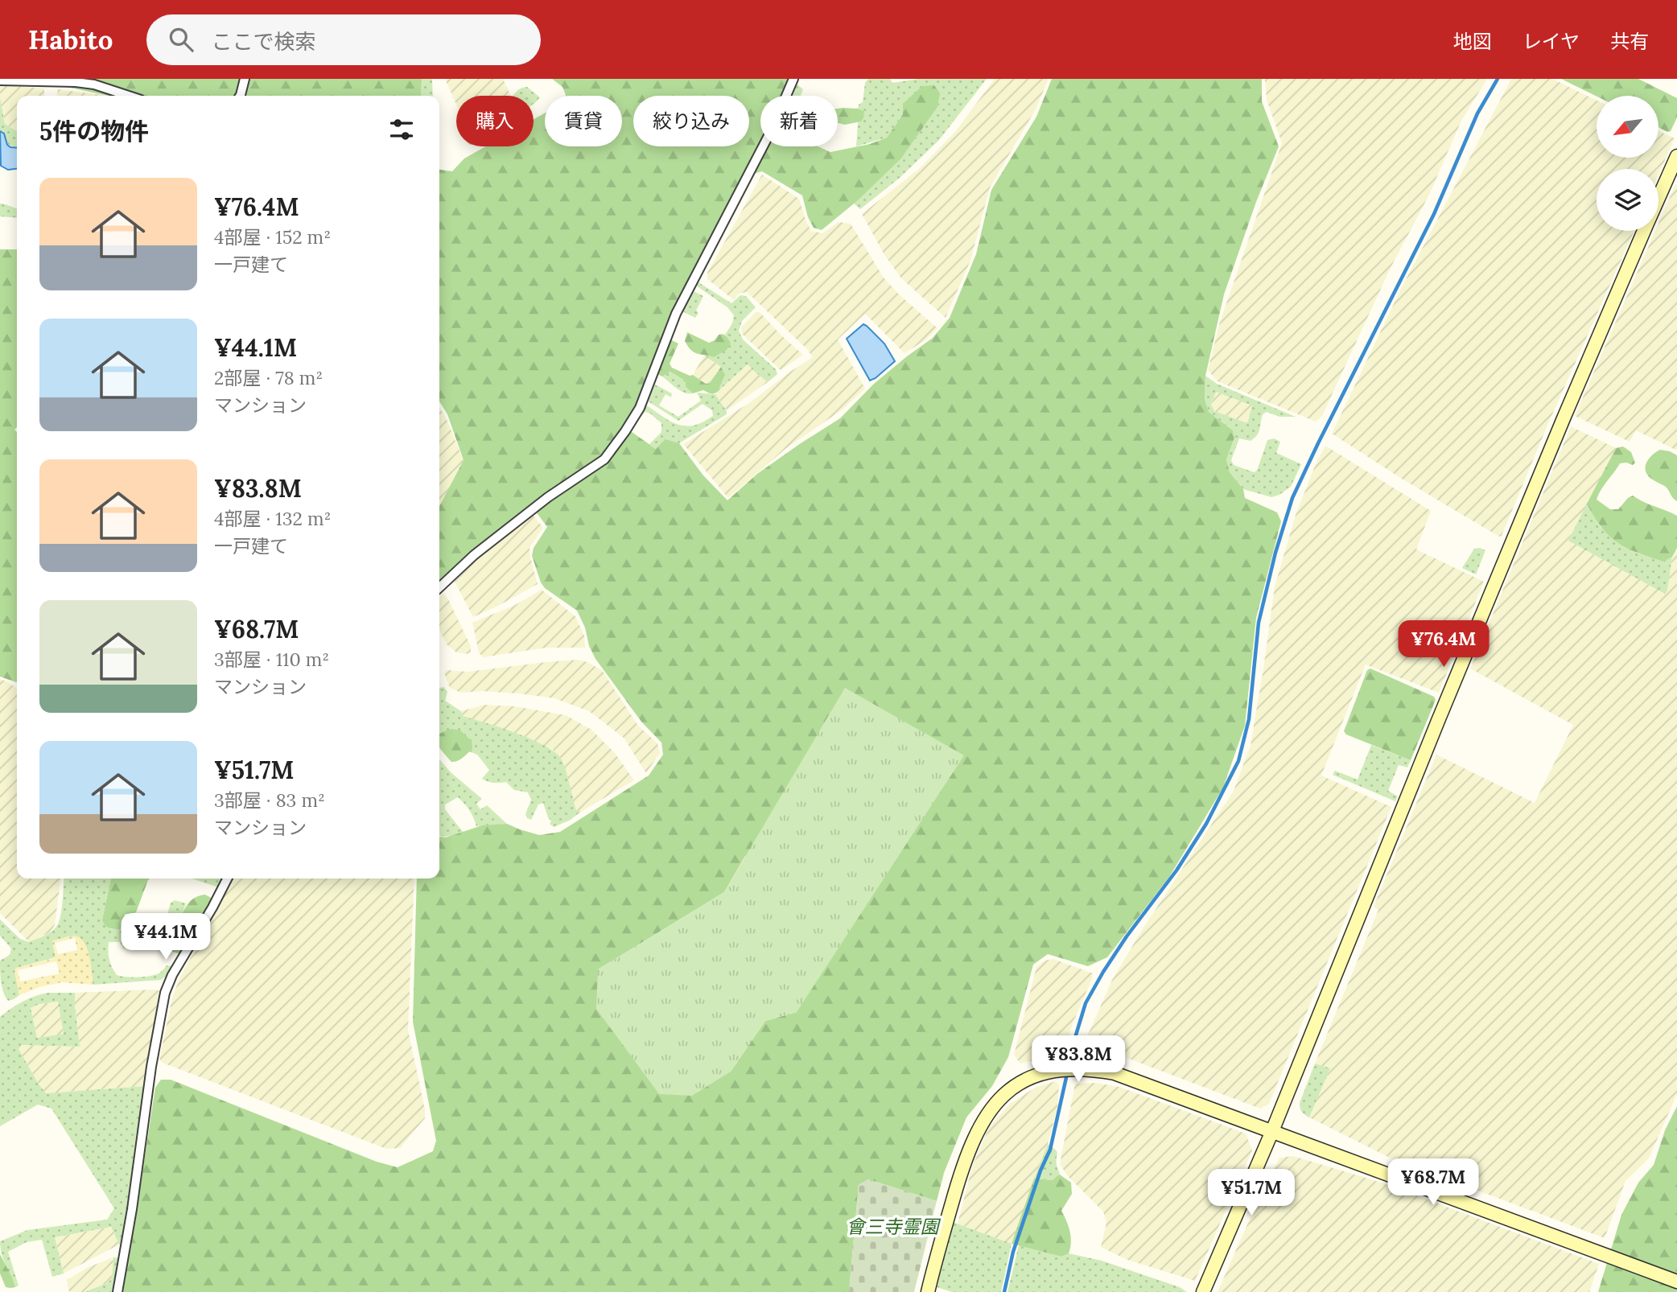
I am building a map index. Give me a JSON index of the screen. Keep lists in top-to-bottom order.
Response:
{
  "parks": ["會三寺霊園"],
  "north": "bottom left",
  "page": {
    "header": "Habito",
    "search": "ここで検索",
    "nav": ["地図", "レイヤ", "共有"],
    "chip": [
      "購入",
      "賃貸",
      "絞り込み",
      "新着"
    ],
    "heading": "5件の物件",
    "list": [
      {
        "name": "¥76.4M",
        "note": "4部屋 · 152 m² · 一戸建て"
      },
      {
        "name": "¥44.1M",
        "note": "2部屋 · 78 m² · マンション"
      },
      {
        "name": "¥83.8M",
        "note": "4部屋 · 132 m² · 一戸建て"
      },
      {
        "name": "¥68.7M",
        "note": "3部屋 · 110 m² · マンション"
      },
      {
        "name": "¥51.7M",
        "note": "3部屋 · 83 m² · マンション"
      }
    ],
    "price": [
      "¥76.4M",
      "¥44.1M",
      "¥83.8M",
      "¥68.7M",
      "¥51.7M"
    ]
  }
}
